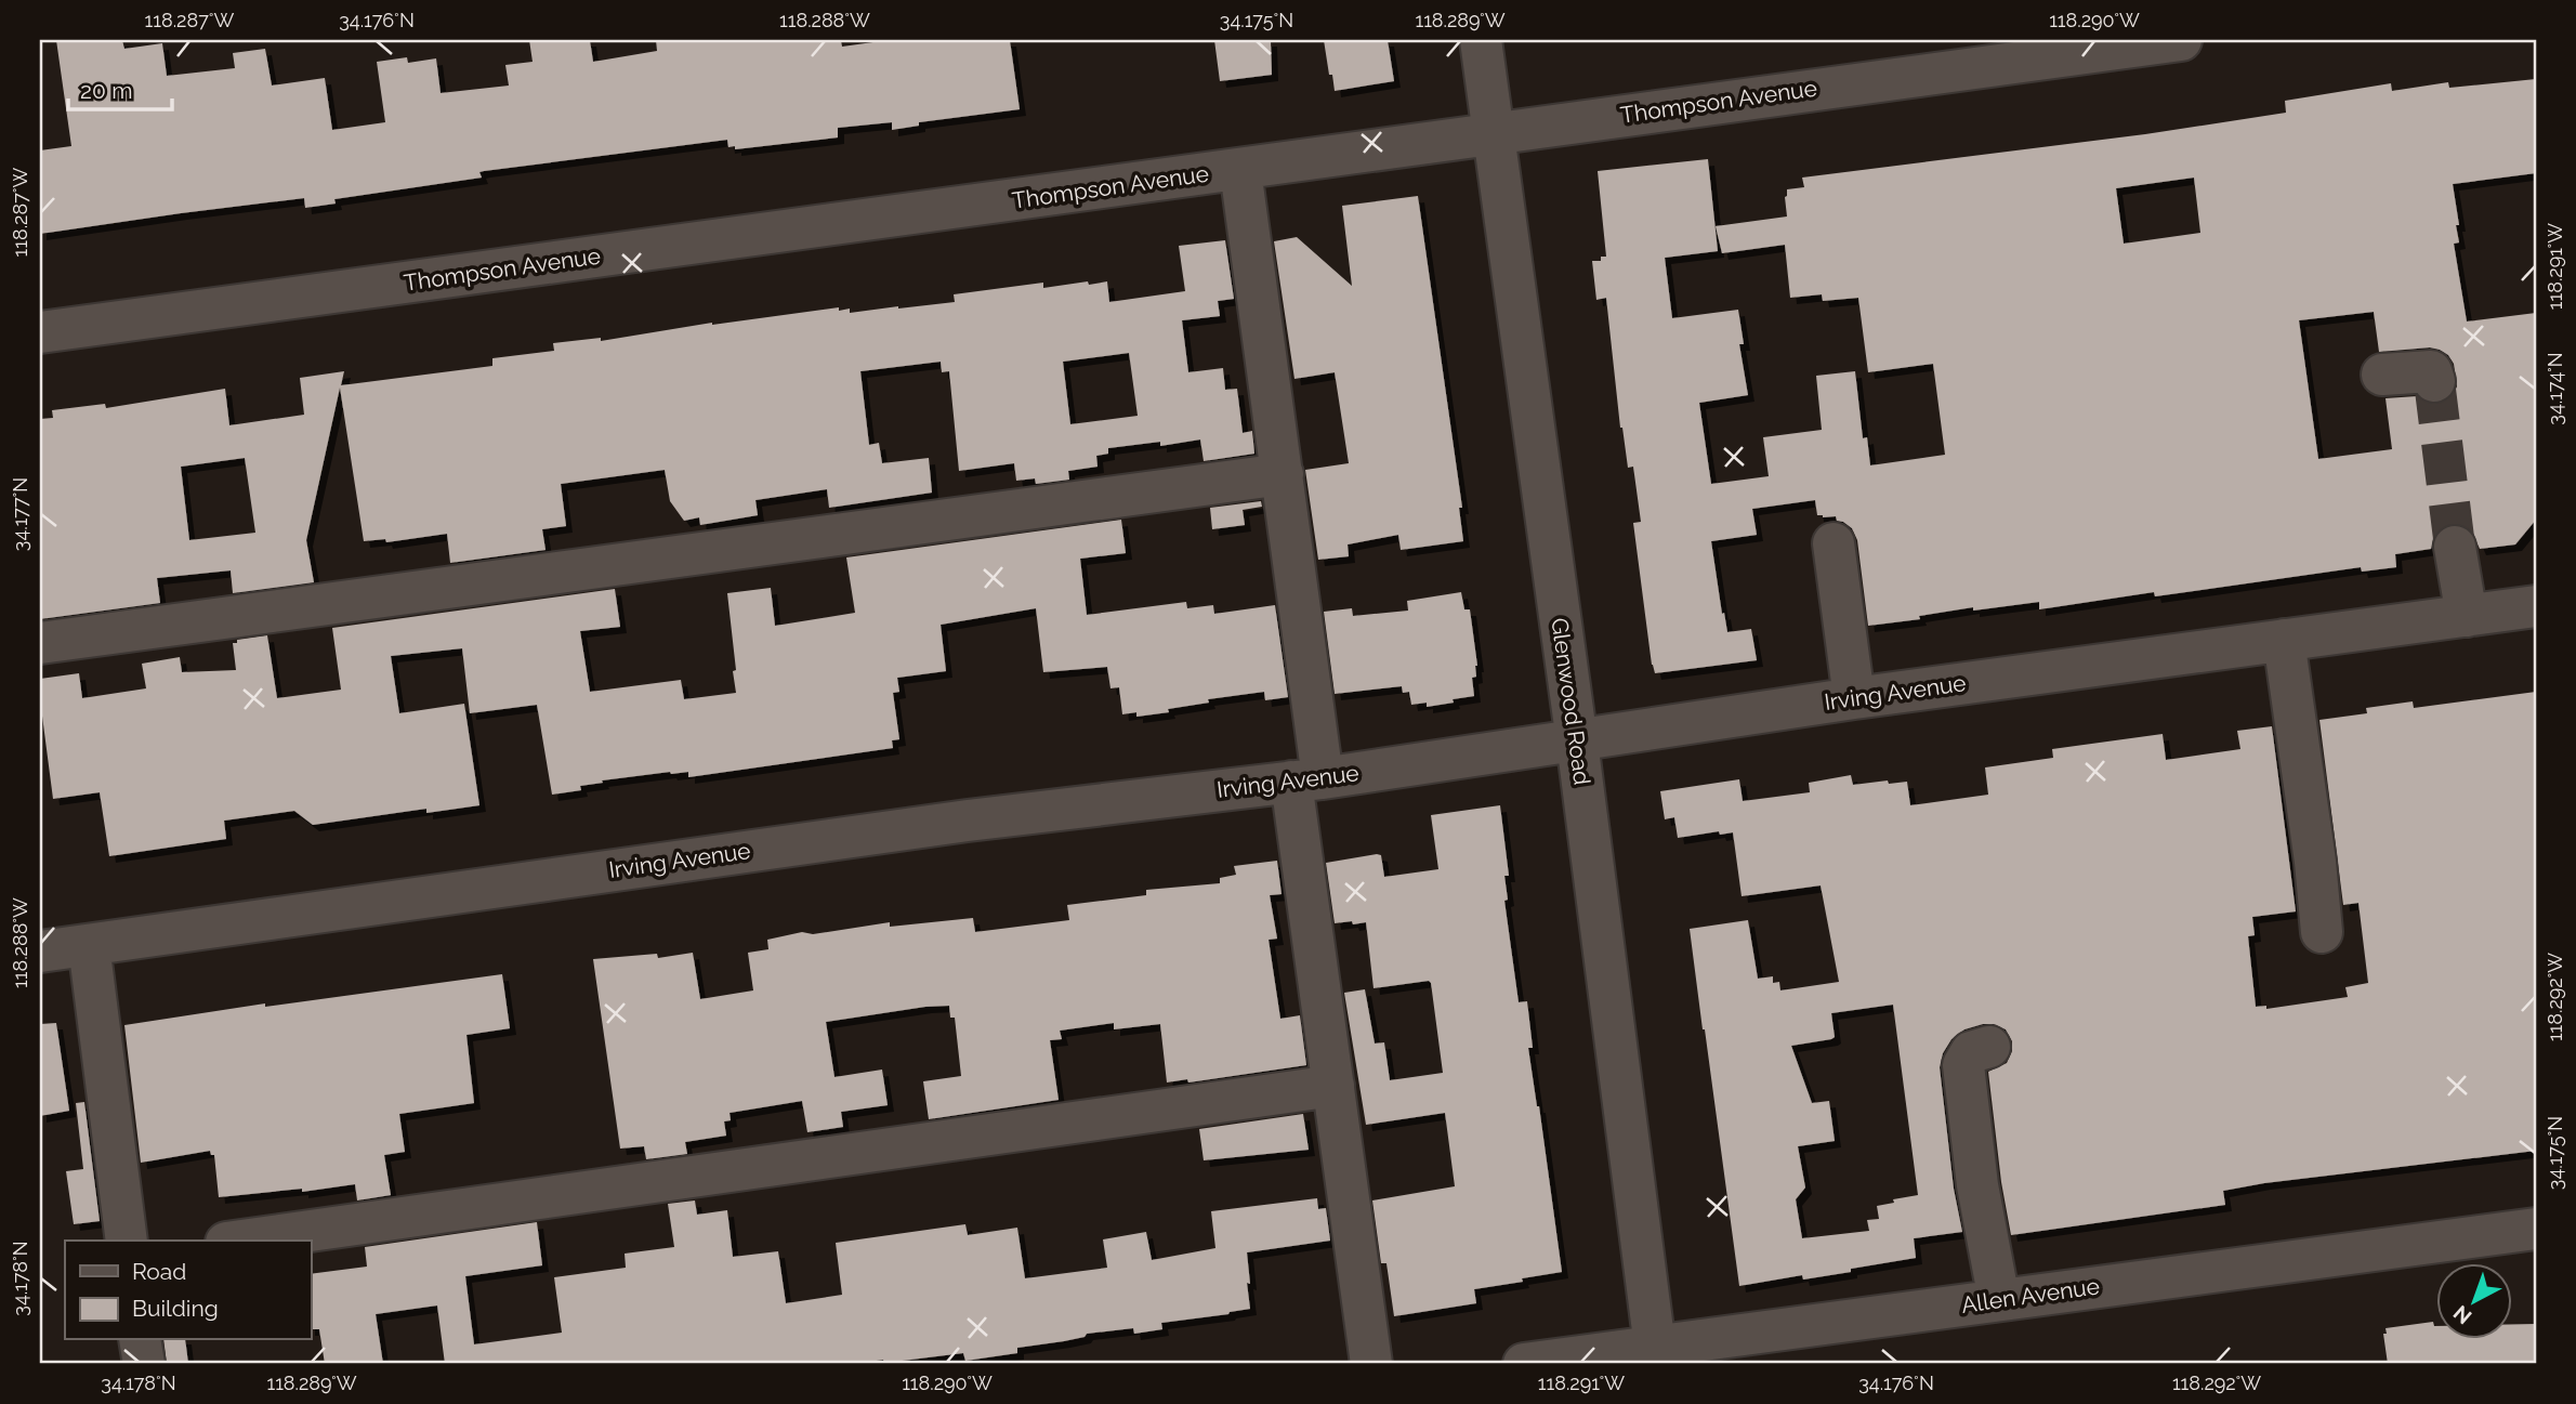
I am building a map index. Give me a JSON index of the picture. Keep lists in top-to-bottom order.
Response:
{
  "streets": {
    "street": [
      "Thompson Avenue",
      "Irving Avenue",
      "Glenwood Road",
      "Allen Avenue"
    ]
  },
  "crossings": [
    ["Thompson Avenue", "Glenwood Road"],
    ["Irving Avenue", "Glenwood Road"],
    ["Glenwood Road", "Allen Avenue"]
  ],
  "legend": ["Road", "Building"],
  "scale_bar": "20 m",
  "north": "bottom left",
  "coordinates": [
    "118.287°W",
    "34.176°N",
    "118.288°W",
    "34.175°N",
    "118.289°W",
    "118.290°W",
    "118.291°W",
    "34.174°N",
    "34.177°N",
    "118.292°W",
    "34.178°N"
  ]
}
